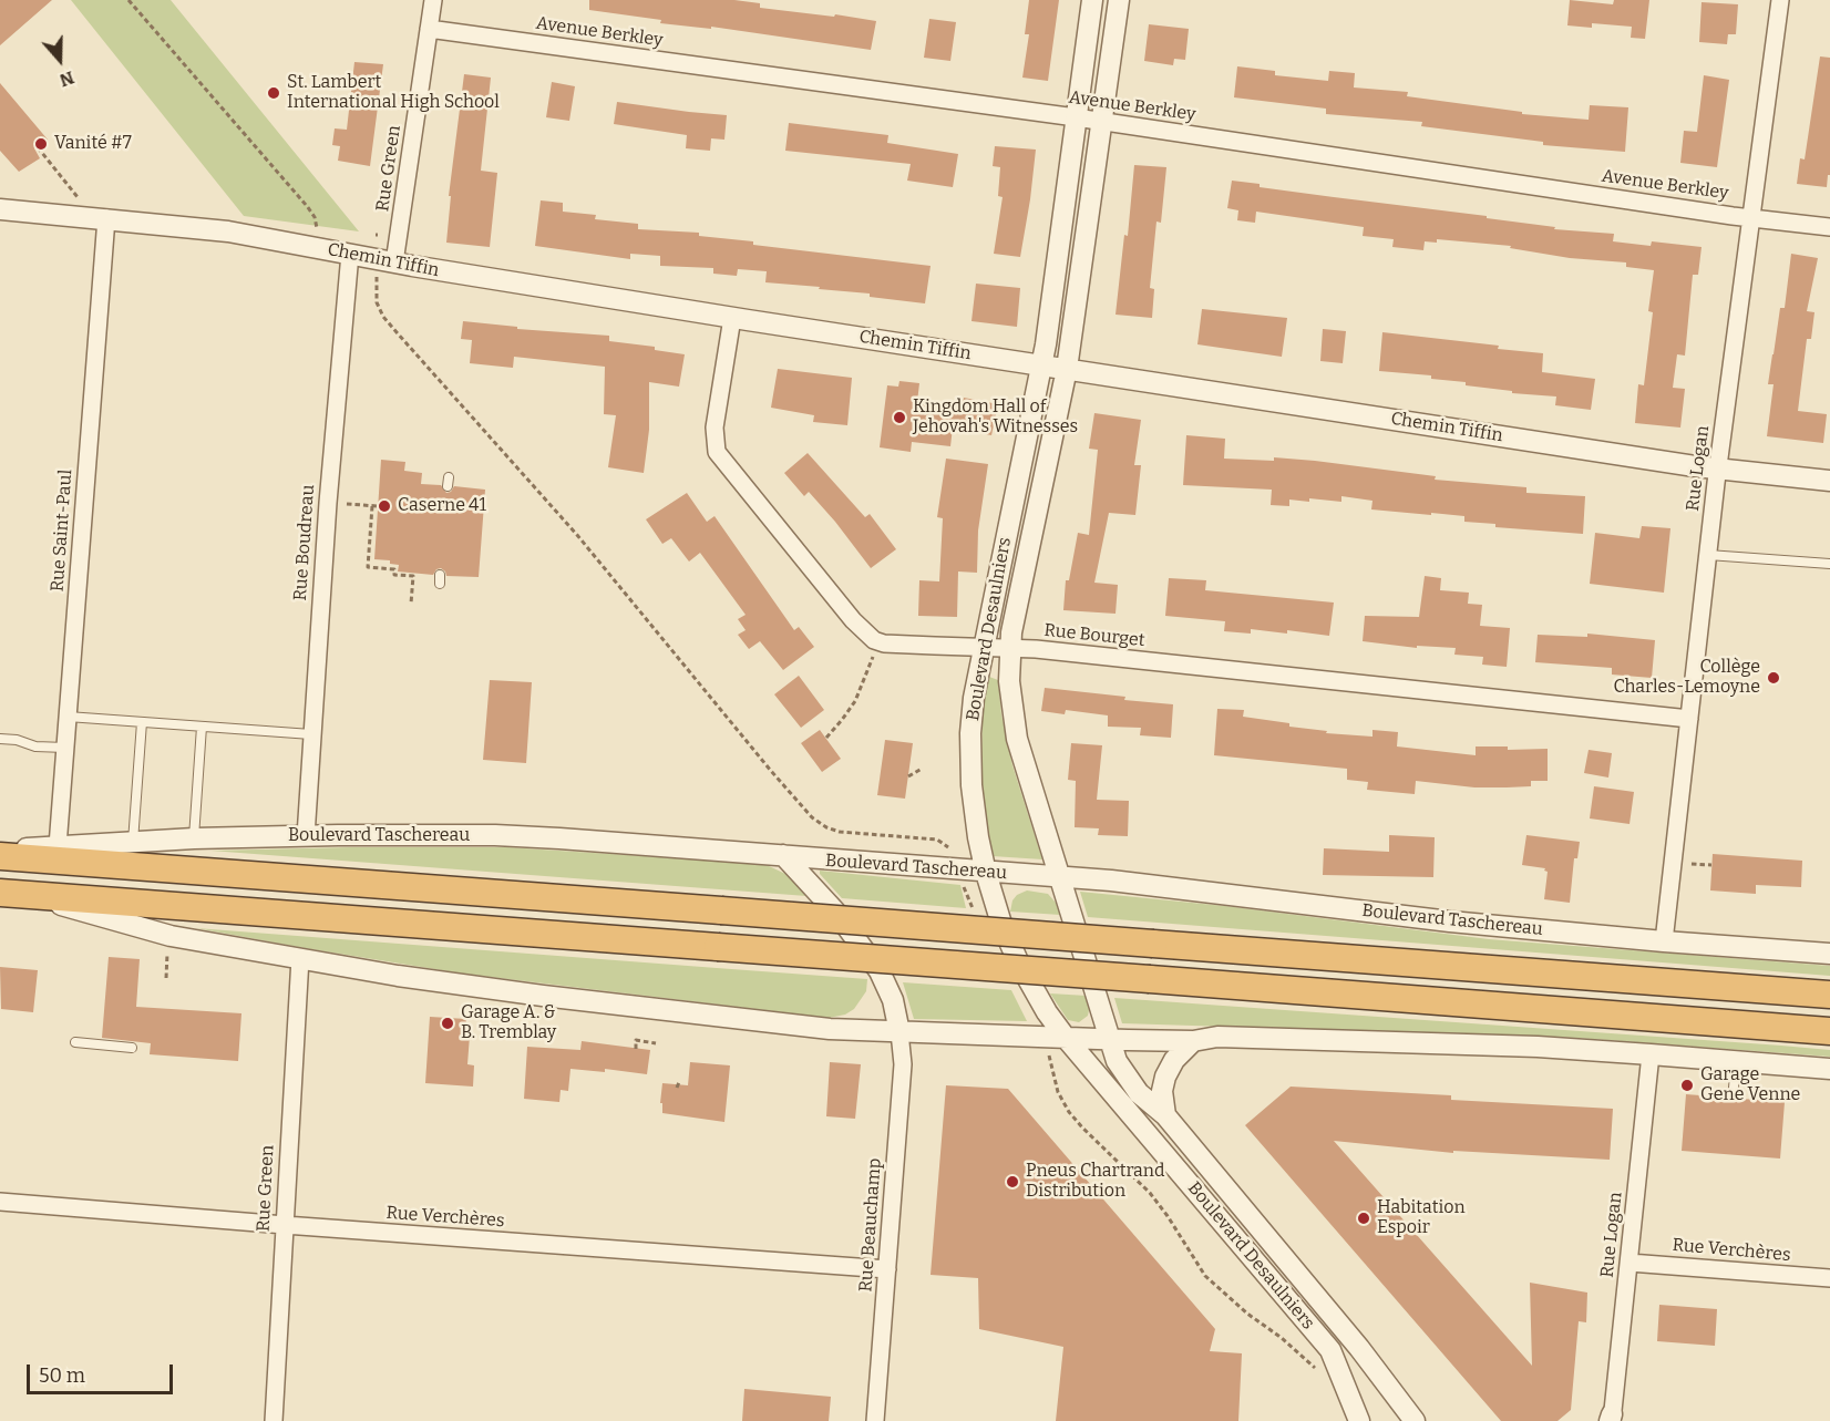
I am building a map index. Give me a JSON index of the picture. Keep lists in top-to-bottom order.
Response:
{
  "streets": {
    "street": [
      "Avenue Berkley",
      "Rue Green",
      "Chemin Tiffin",
      "Rue Logan",
      "Rue Saint-Paul",
      "Rue Boudreau",
      "Boulevard Desaulniers",
      "Rue Bourget",
      "Boulevard Taschereau",
      "Rue Verchères",
      "Rue Beauchamp"
    ]
  },
  "crossings": [
    ["Avenue Berkley", "Rue Green"],
    ["Avenue Berkley", "Rue Logan"],
    ["Avenue Berkley", "Boulevard Desaulniers"],
    ["Rue Green", "Chemin Tiffin"],
    ["Rue Green", "Rue Verchères"],
    ["Chemin Tiffin", "Rue Logan"],
    ["Chemin Tiffin", "Rue Saint-Paul"],
    ["Chemin Tiffin", "Rue Boudreau"],
    ["Chemin Tiffin", "Boulevard Desaulniers"],
    ["Rue Logan", "Rue Bourget"],
    ["Rue Logan", "Boulevard Taschereau"],
    ["Rue Logan", "Rue Verchères"],
    ["Rue Saint-Paul", "Boulevard Taschereau"],
    ["Rue Boudreau", "Boulevard Taschereau"],
    ["Boulevard Desaulniers", "Rue Bourget"],
    ["Boulevard Desaulniers", "Boulevard Taschereau"],
    ["Rue Verchères", "Rue Beauchamp"]
  ],
  "places": [
    "St. Lambert International High School",
    "Vanité #7",
    "Kingdom Hall of Jehovah's Witnesses",
    "Caserne 41",
    "Collège Charles-Lemoyne",
    "Garage A. & B. Tremblay",
    "Garage Gene Venne",
    "Pneus Chartrand Distribution",
    "Habitation Espoir"
  ],
  "scale_bar": "50 m",
  "north": "bottom"
}
